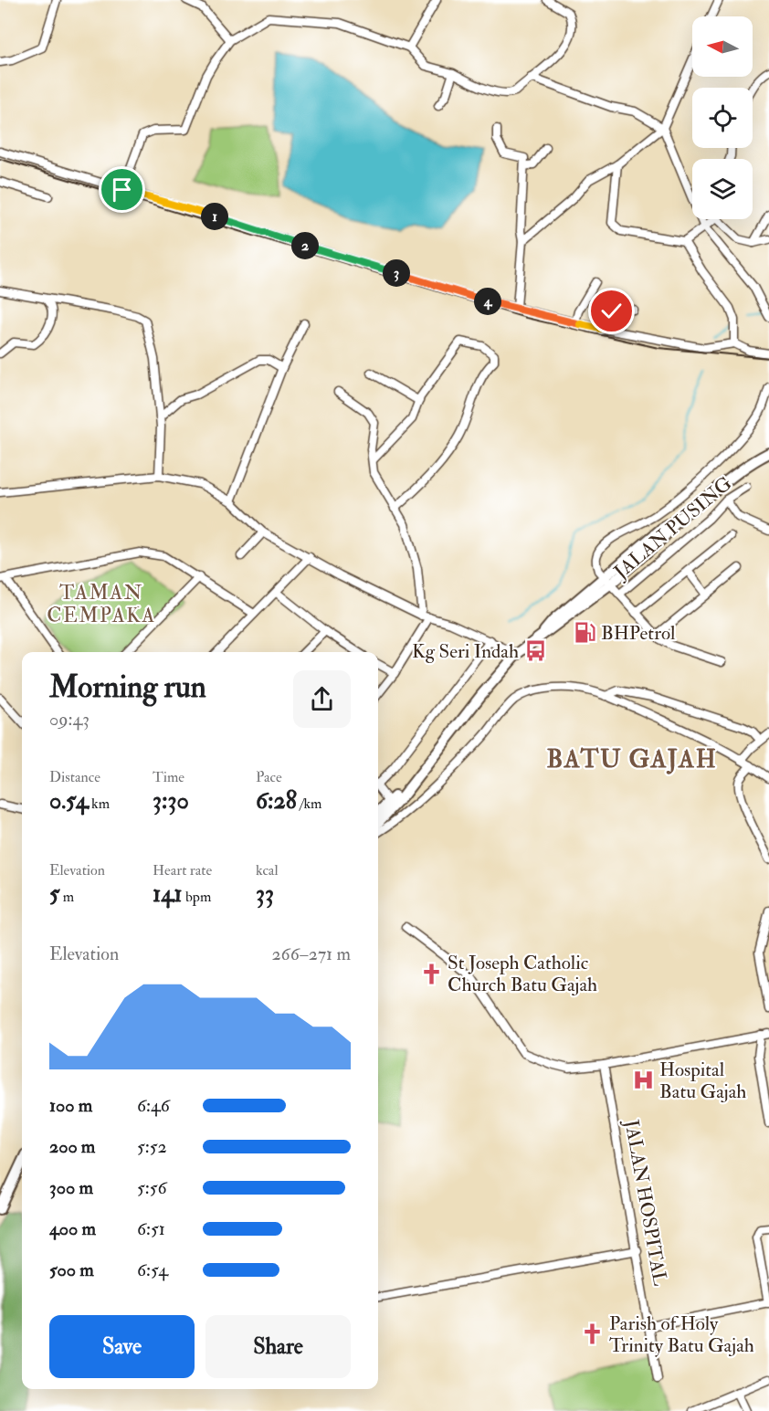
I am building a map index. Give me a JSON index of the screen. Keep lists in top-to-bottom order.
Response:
{
  "streets": {
    "street": ["JALAN PUSING", "JALAN HOSPITAL"]
  },
  "districts": ["TAMAN CEMPAKA", "BATU GAJAH"],
  "places": {
    "fuel station": ["BHPetrol"],
    "bus stop": ["Kg Seri Indah"],
    "church": ["St Joseph Catholic Church Batu Gajah", "Parish of Holy Trinity Batu Gajah"],
    "hospital": ["Hospital Batu Gajah"]
  },
  "north": "left",
  "page": {
    "pins": [
      "1",
      "2",
      "3",
      "4"
    ],
    "heading": ["Morning run", "09:43"],
    "stats": [
      ["Distance", "0.54 km"],
      ["Time", "3:30"],
      ["Pace", "6:28 /km"],
      ["Elevation", "5 m"],
      ["Heart rate", "141 bpm"],
      ["kcal", "33"]
    ],
    "chart": ["Elevation", "266–271 m"],
    "list": [
      {
        "name": "100 m",
        "note": "6:46"
      },
      {
        "name": "200 m",
        "note": "5:52"
      },
      {
        "name": "300 m",
        "note": "5:56"
      },
      {
        "name": "400 m",
        "note": "6:51"
      },
      {
        "name": "500 m",
        "note": "6:54"
      }
    ],
    "buttons": ["Save", "Share"]
  }
}
